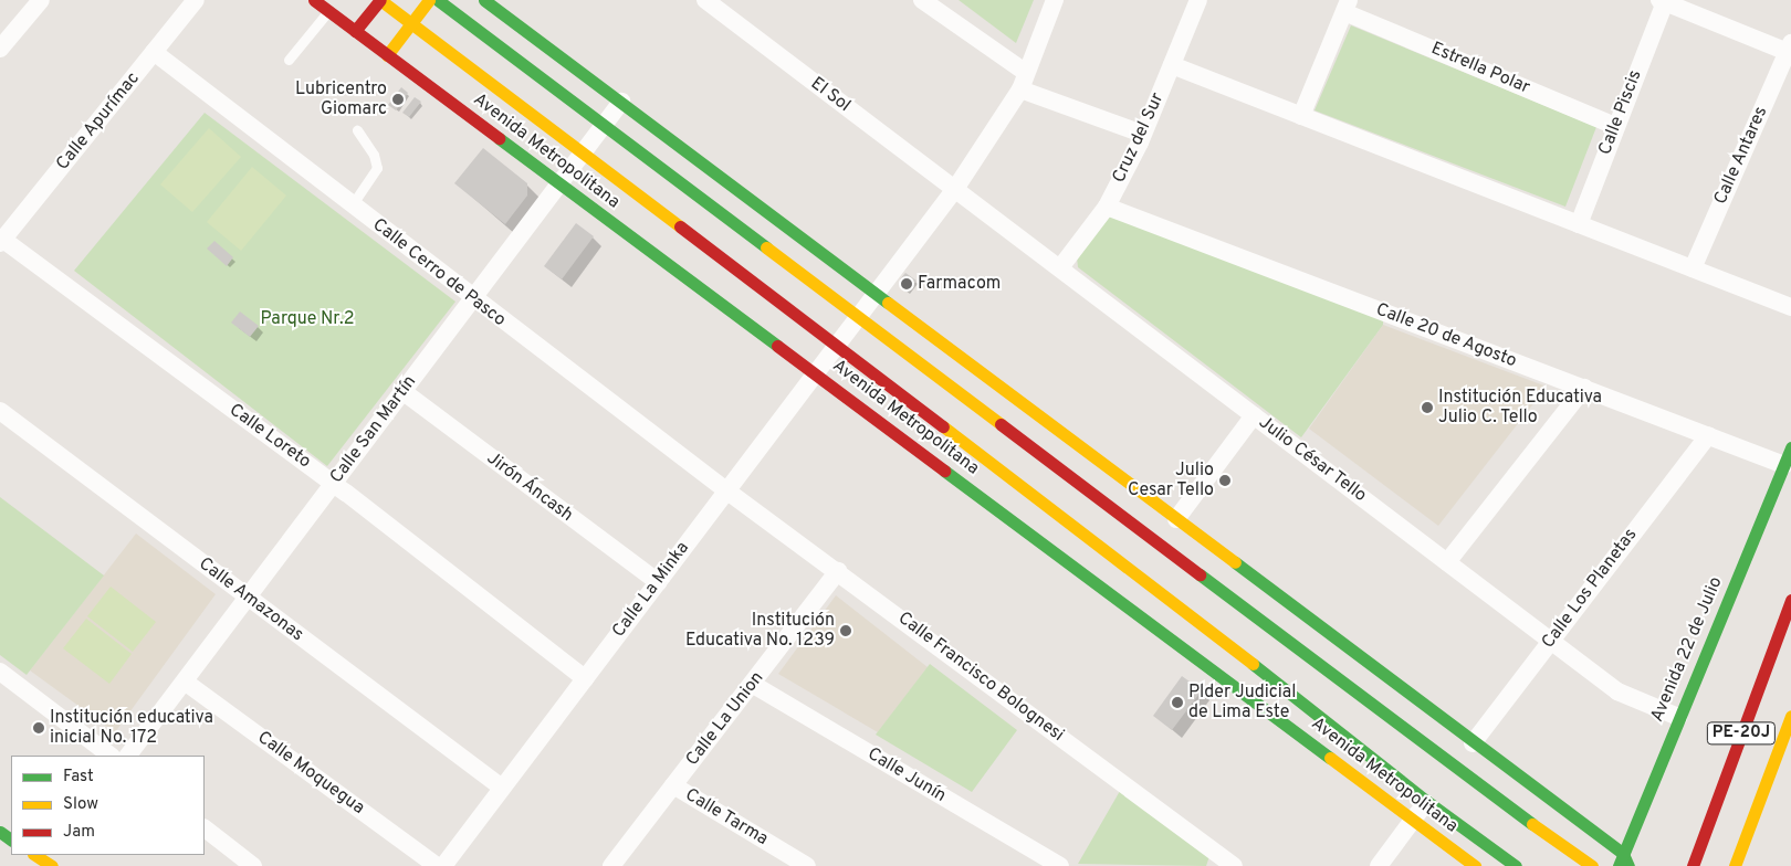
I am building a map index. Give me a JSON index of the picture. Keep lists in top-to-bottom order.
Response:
{
  "streets": {
    "street": [
      "Estrella Polar",
      "El Sol",
      "Calle Piscis",
      "Calle Apurímac",
      "Cruz del Sur",
      "Avenida Metropolitana",
      "Calle Antares",
      "Calle Cerro de Pasco",
      "Calle 20 de Agosto",
      "Calle San Martín",
      "Calle Loreto",
      "Julio César Tello",
      "Jirón Áncash",
      "Calle Los Planetas",
      "Calle La Minka",
      "Calle Amazonas",
      "Avenida 22 de Julio",
      "Calle Francisco Bolognesi",
      "Calle La Union",
      "PE-20J",
      "Calle Moquegua",
      "Calle Junín",
      "Calle Tarma"
    ]
  },
  "crossings": [
    ["Estrella Polar", "Calle Piscis"],
    ["El Sol", "Julio César Tello"],
    ["El Sol", "Calle La Minka"],
    ["Calle Apurímac", "Calle Cerro de Pasco"],
    ["Calle Apurímac", "Calle Loreto"],
    ["Cruz del Sur", "Calle 20 de Agosto"],
    ["Cruz del Sur", "Julio César Tello"],
    ["Avenida Metropolitana", "Calle San Martín"],
    ["Avenida Metropolitana", "Calle La Minka"],
    ["Calle Cerro de Pasco", "Calle San Martín"],
    ["Calle Cerro de Pasco", "Calle La Minka"],
    ["Calle Cerro de Pasco", "Calle Francisco Bolognesi"],
    ["Calle 20 de Agosto", "Calle Los Planetas"],
    ["Calle 20 de Agosto", "Avenida 22 de Julio"],
    ["Calle San Martín", "Calle Loreto"],
    ["Calle San Martín", "Jirón Áncash"],
    ["Calle San Martín", "Calle Amazonas"],
    ["Calle San Martín", "Calle Moquegua"],
    ["Calle Loreto", "Calle La Minka"],
    ["Julio César Tello", "Calle Los Planetas"],
    ["Julio César Tello", "Calle La Minka"],
    ["Julio César Tello", "Avenida 22 de Julio"],
    ["Jirón Áncash", "Calle La Minka"],
    ["Calle La Minka", "Calle Amazonas"],
    ["Calle La Minka", "Calle Francisco Bolognesi"],
    ["Calle Francisco Bolognesi", "Calle La Union"],
    ["Calle La Union", "Calle Junín"],
    ["Calle La Union", "Calle Tarma"]
  ],
  "parks": ["Parque Nr.2"],
  "places": [
    "Lubricentro Giomarc",
    "Farmacom",
    "Institución Educativa Julio C. Tello",
    "Julio Cesar Tello",
    "Institución Educativa No. 1239",
    "Plder Judicial de Lima Este",
    "Institución educativa inicial No. 172"
  ],
  "legend": ["Fast", "Slow", "Jam"]
}
